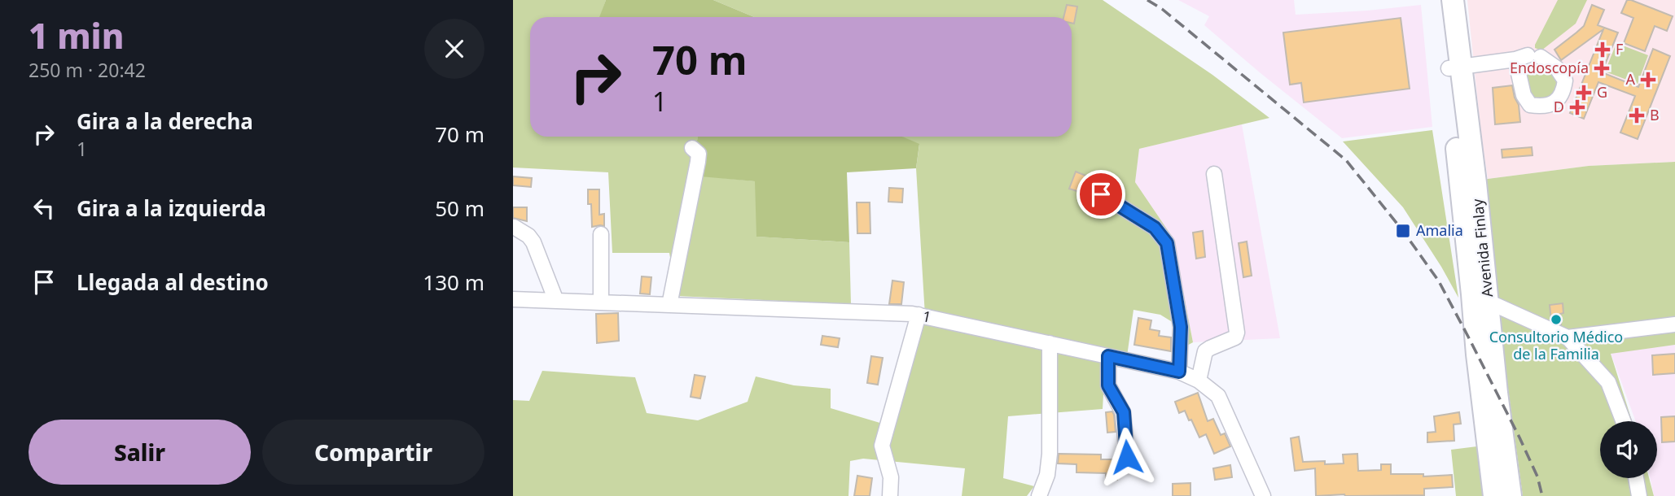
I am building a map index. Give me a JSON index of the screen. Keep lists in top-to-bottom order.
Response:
{
  "streets": {
    "highway": ["Avenida Finlay"],
    "street": ["1"]
  },
  "places": {
    "health": [
      "F",
      "Endoscopía",
      "A",
      "G",
      "D",
      "B"
    ],
    "transit": ["Amalia"],
    "other": ["Consultorio Médico de la Familia"]
  },
  "page": {
    "heading": ["1 min", "250 m · 20:42"],
    "turn": ["70 m", "1"],
    "list": [
      {
        "name": "Gira a la derecha",
        "note": "1",
        "value": "70 m"
      },
      {
        "name": "Gira a la izquierda",
        "value": "50 m"
      },
      {
        "name": "Llegada al destino",
        "value": "130 m"
      }
    ],
    "buttons": ["Salir", "Compartir"]
  }
}
